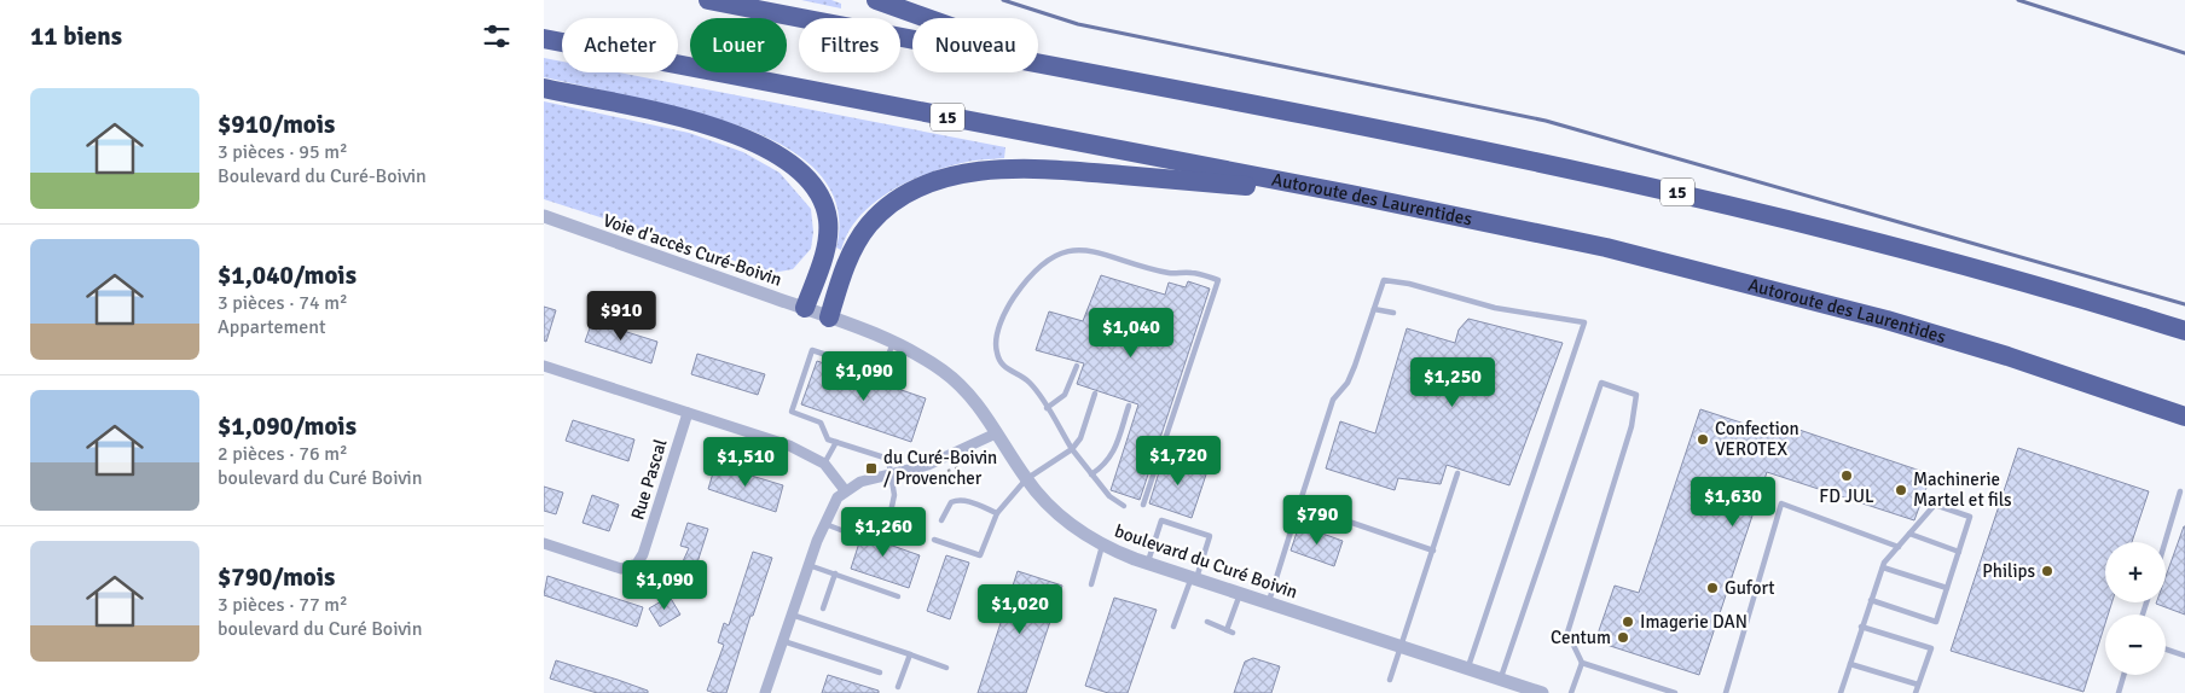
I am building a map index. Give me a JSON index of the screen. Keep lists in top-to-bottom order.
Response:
{
  "streets": {
    "highway": ["15", "Autoroute des Laurentides"],
    "street": ["Voie d'accès Curé-Boivin", "Rue Pascal", "boulevard du Curé Boivin"]
  },
  "crossings": [
    ["Voie d'accès Curé-Boivin", "boulevard du Curé Boivin"]
  ],
  "places": {
    "other": [
      "Confection VEROTEX",
      "FD JUL",
      "Machinerie Martel et fils",
      "Philips",
      "Gufort",
      "Imagerie DAN",
      "Centum"
    ],
    "transit": ["du Curé-Boivin / Provencher"]
  },
  "page": {
    "heading": "11 biens",
    "chip": [
      "Acheter",
      "Louer",
      "Filtres",
      "Nouveau"
    ],
    "list": [
      {
        "name": "$910/mois",
        "note": "3 pièces · 95 m² · Boulevard du Curé-Boivin"
      },
      {
        "name": "$1,040/mois",
        "note": "3 pièces · 74 m² · Appartement"
      },
      {
        "name": "$1,090/mois",
        "note": "2 pièces · 76 m² · boulevard du Curé Boivin"
      },
      {
        "name": "$790/mois",
        "note": "3 pièces · 77 m² · boulevard du Curé Boivin"
      }
    ],
    "price": [
      "$910",
      "$1,040",
      "$1,090",
      "$1,250",
      "$1,720",
      "$1,510",
      "$1,630",
      "$790",
      "$1,260",
      "$1,090",
      "$1,020"
    ],
    "map_buttons": ["+", "−"]
  }
}
